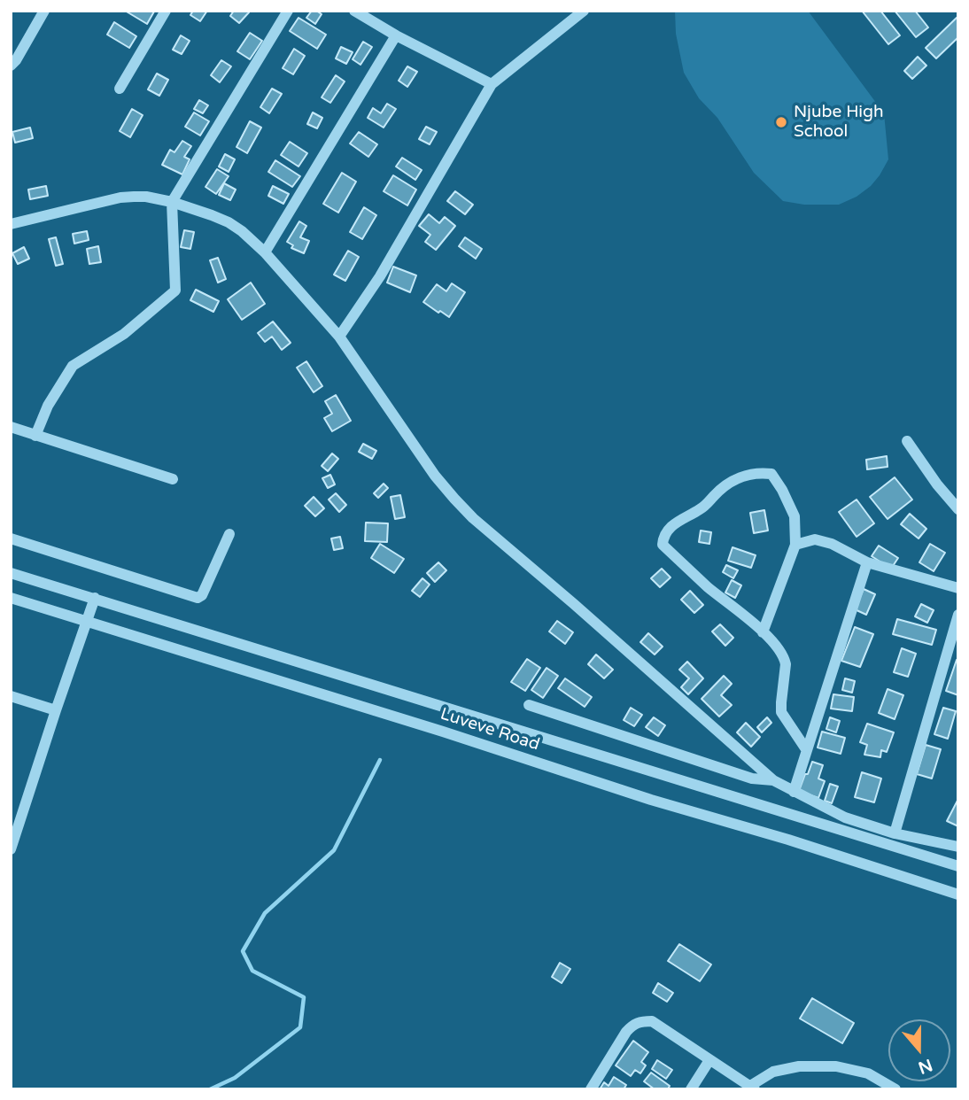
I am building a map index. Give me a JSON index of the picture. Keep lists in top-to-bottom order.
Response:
{
  "streets": {
    "street": ["Luveve Road"]
  },
  "places": ["Njube High School"],
  "north": "bottom"
}
